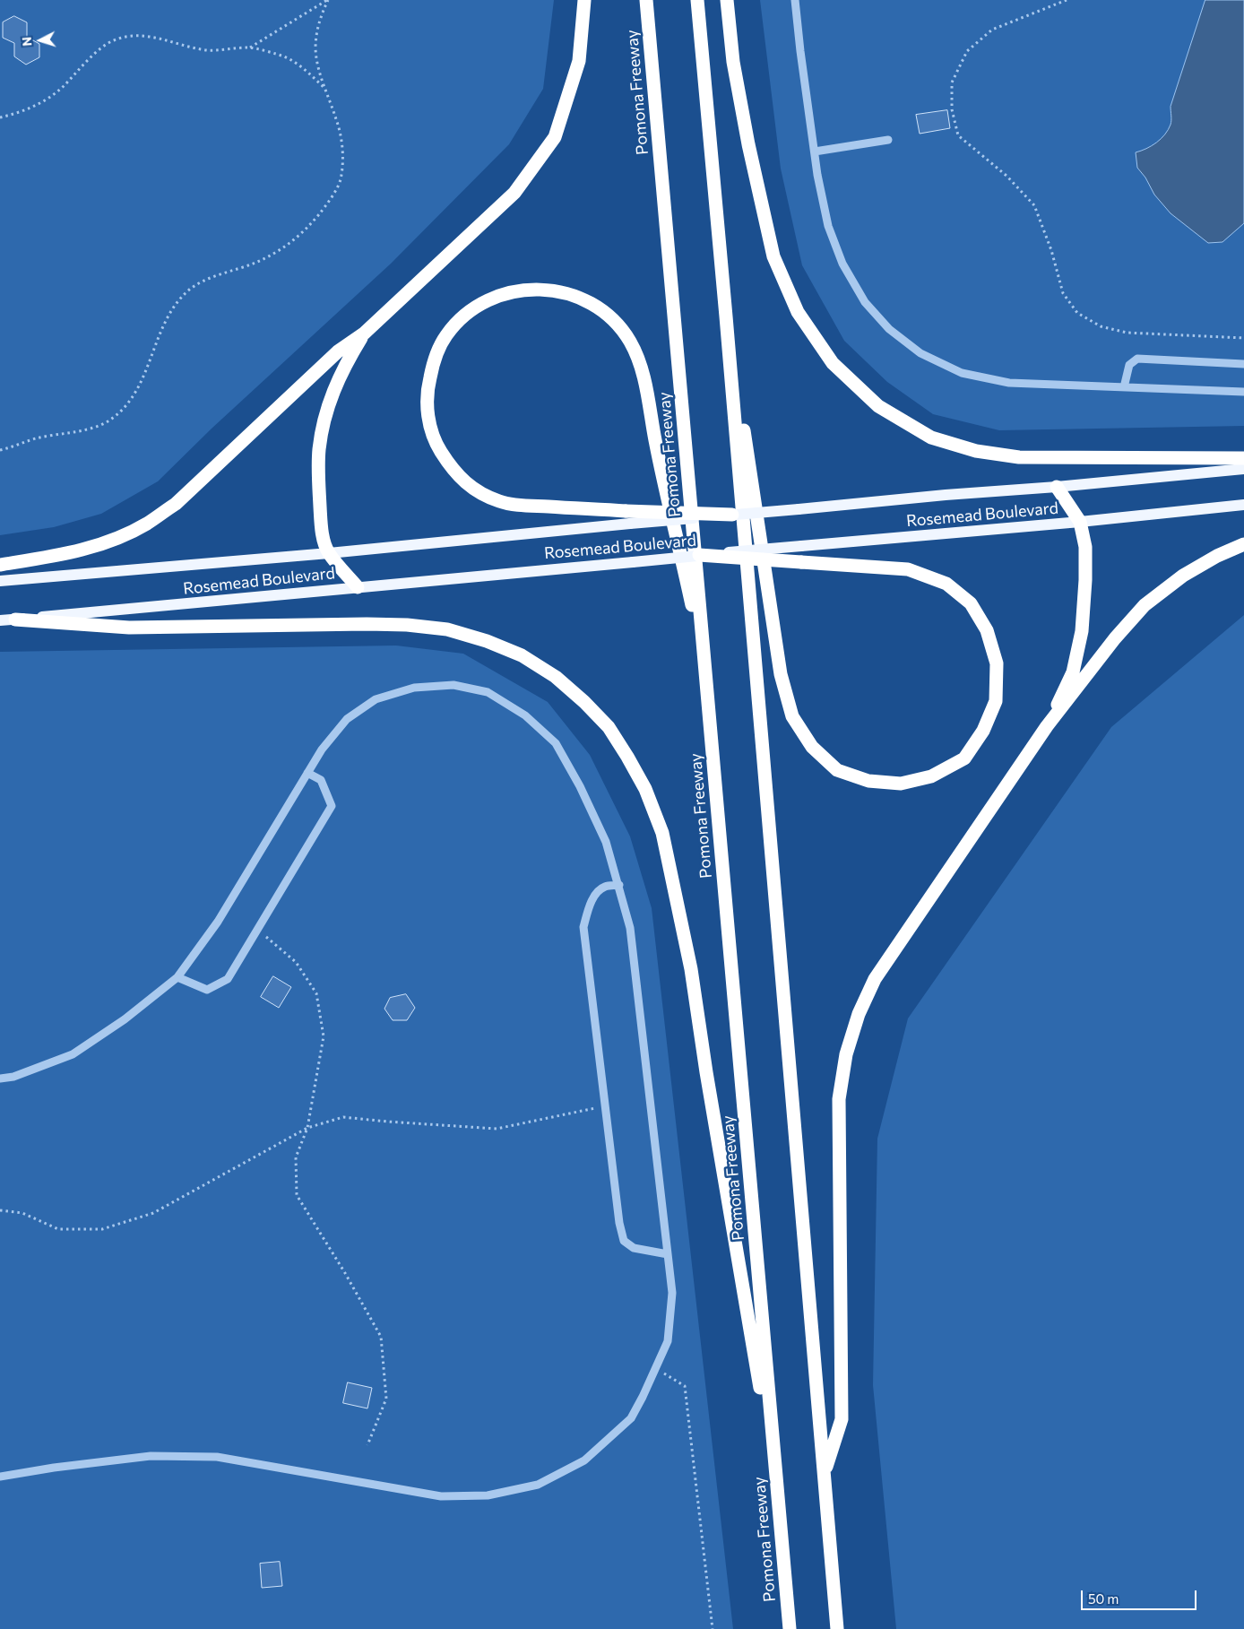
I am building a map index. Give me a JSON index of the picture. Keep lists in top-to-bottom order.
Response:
{
  "streets": {
    "highway": ["Pomona Freeway"],
    "main road": ["Rosemead Boulevard"]
  },
  "scale_bar": "50 m",
  "north": "left"
}
